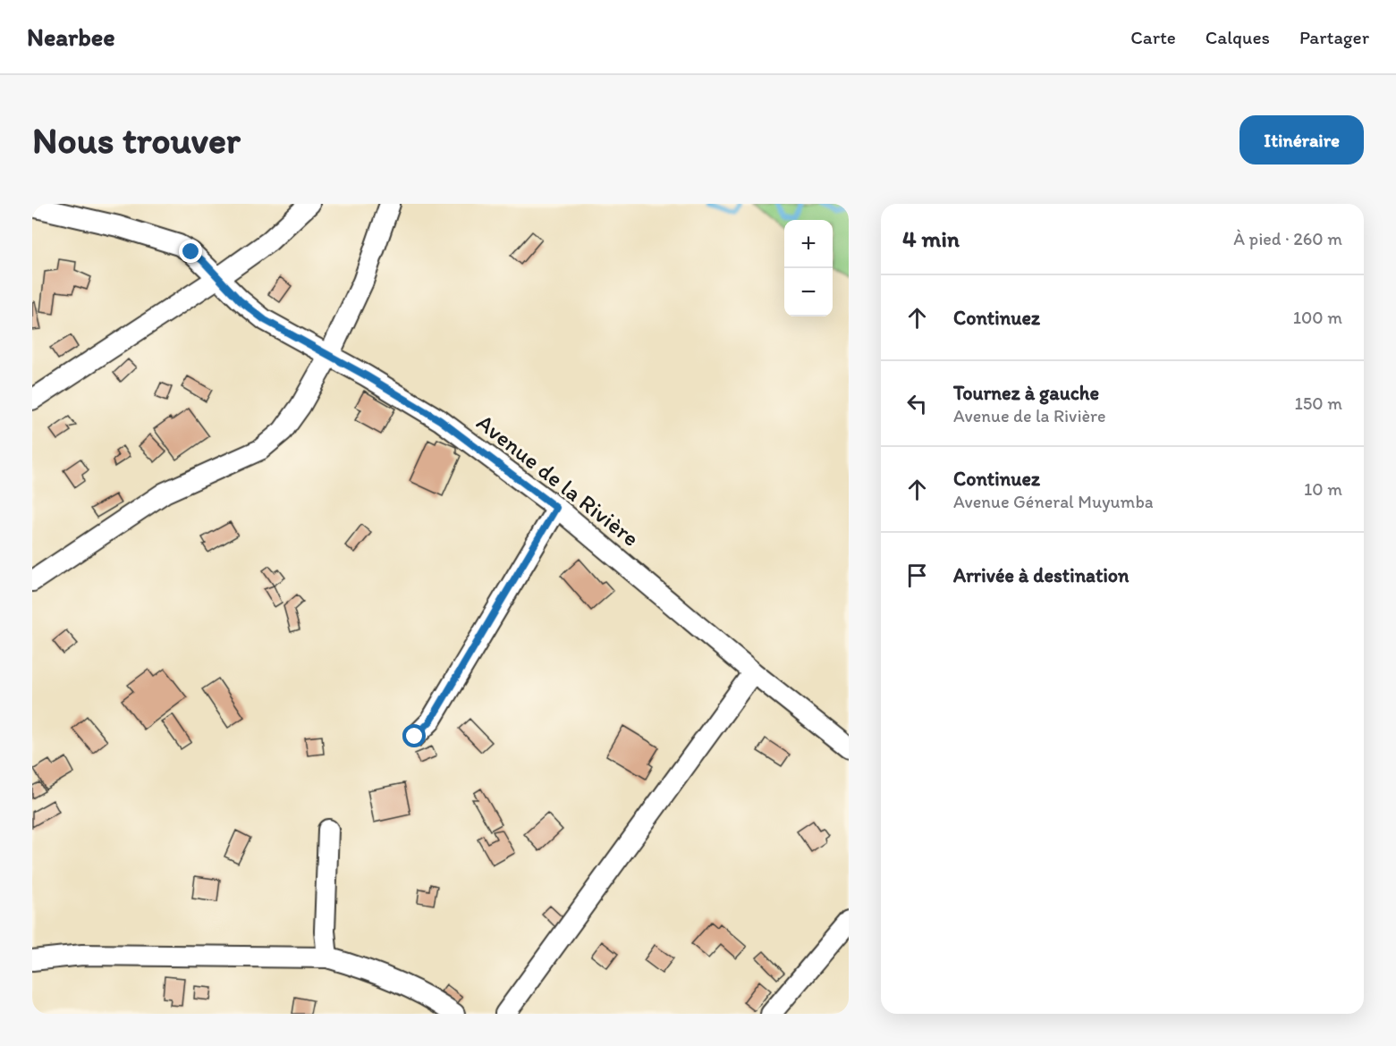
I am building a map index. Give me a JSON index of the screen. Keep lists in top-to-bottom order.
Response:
{
  "streets": {
    "street": ["Avenue de la Rivière"]
  },
  "page": {
    "header": "Nearbee",
    "nav": ["Carte", "Calques", "Partager"],
    "buttons": "Itinéraire",
    "title": "Nous trouver",
    "heading": ["4 min", "À pied · 260 m"],
    "map_buttons": ["+", "−"],
    "list": [
      ["Continuez", "100 m"],
      ["Tournez à gauche", "Avenue de la Rivière", "150 m"],
      ["Continuez", "Avenue Géneral Muyumba", "10 m"],
      "Arrivée à destination"
    ]
  }
}
